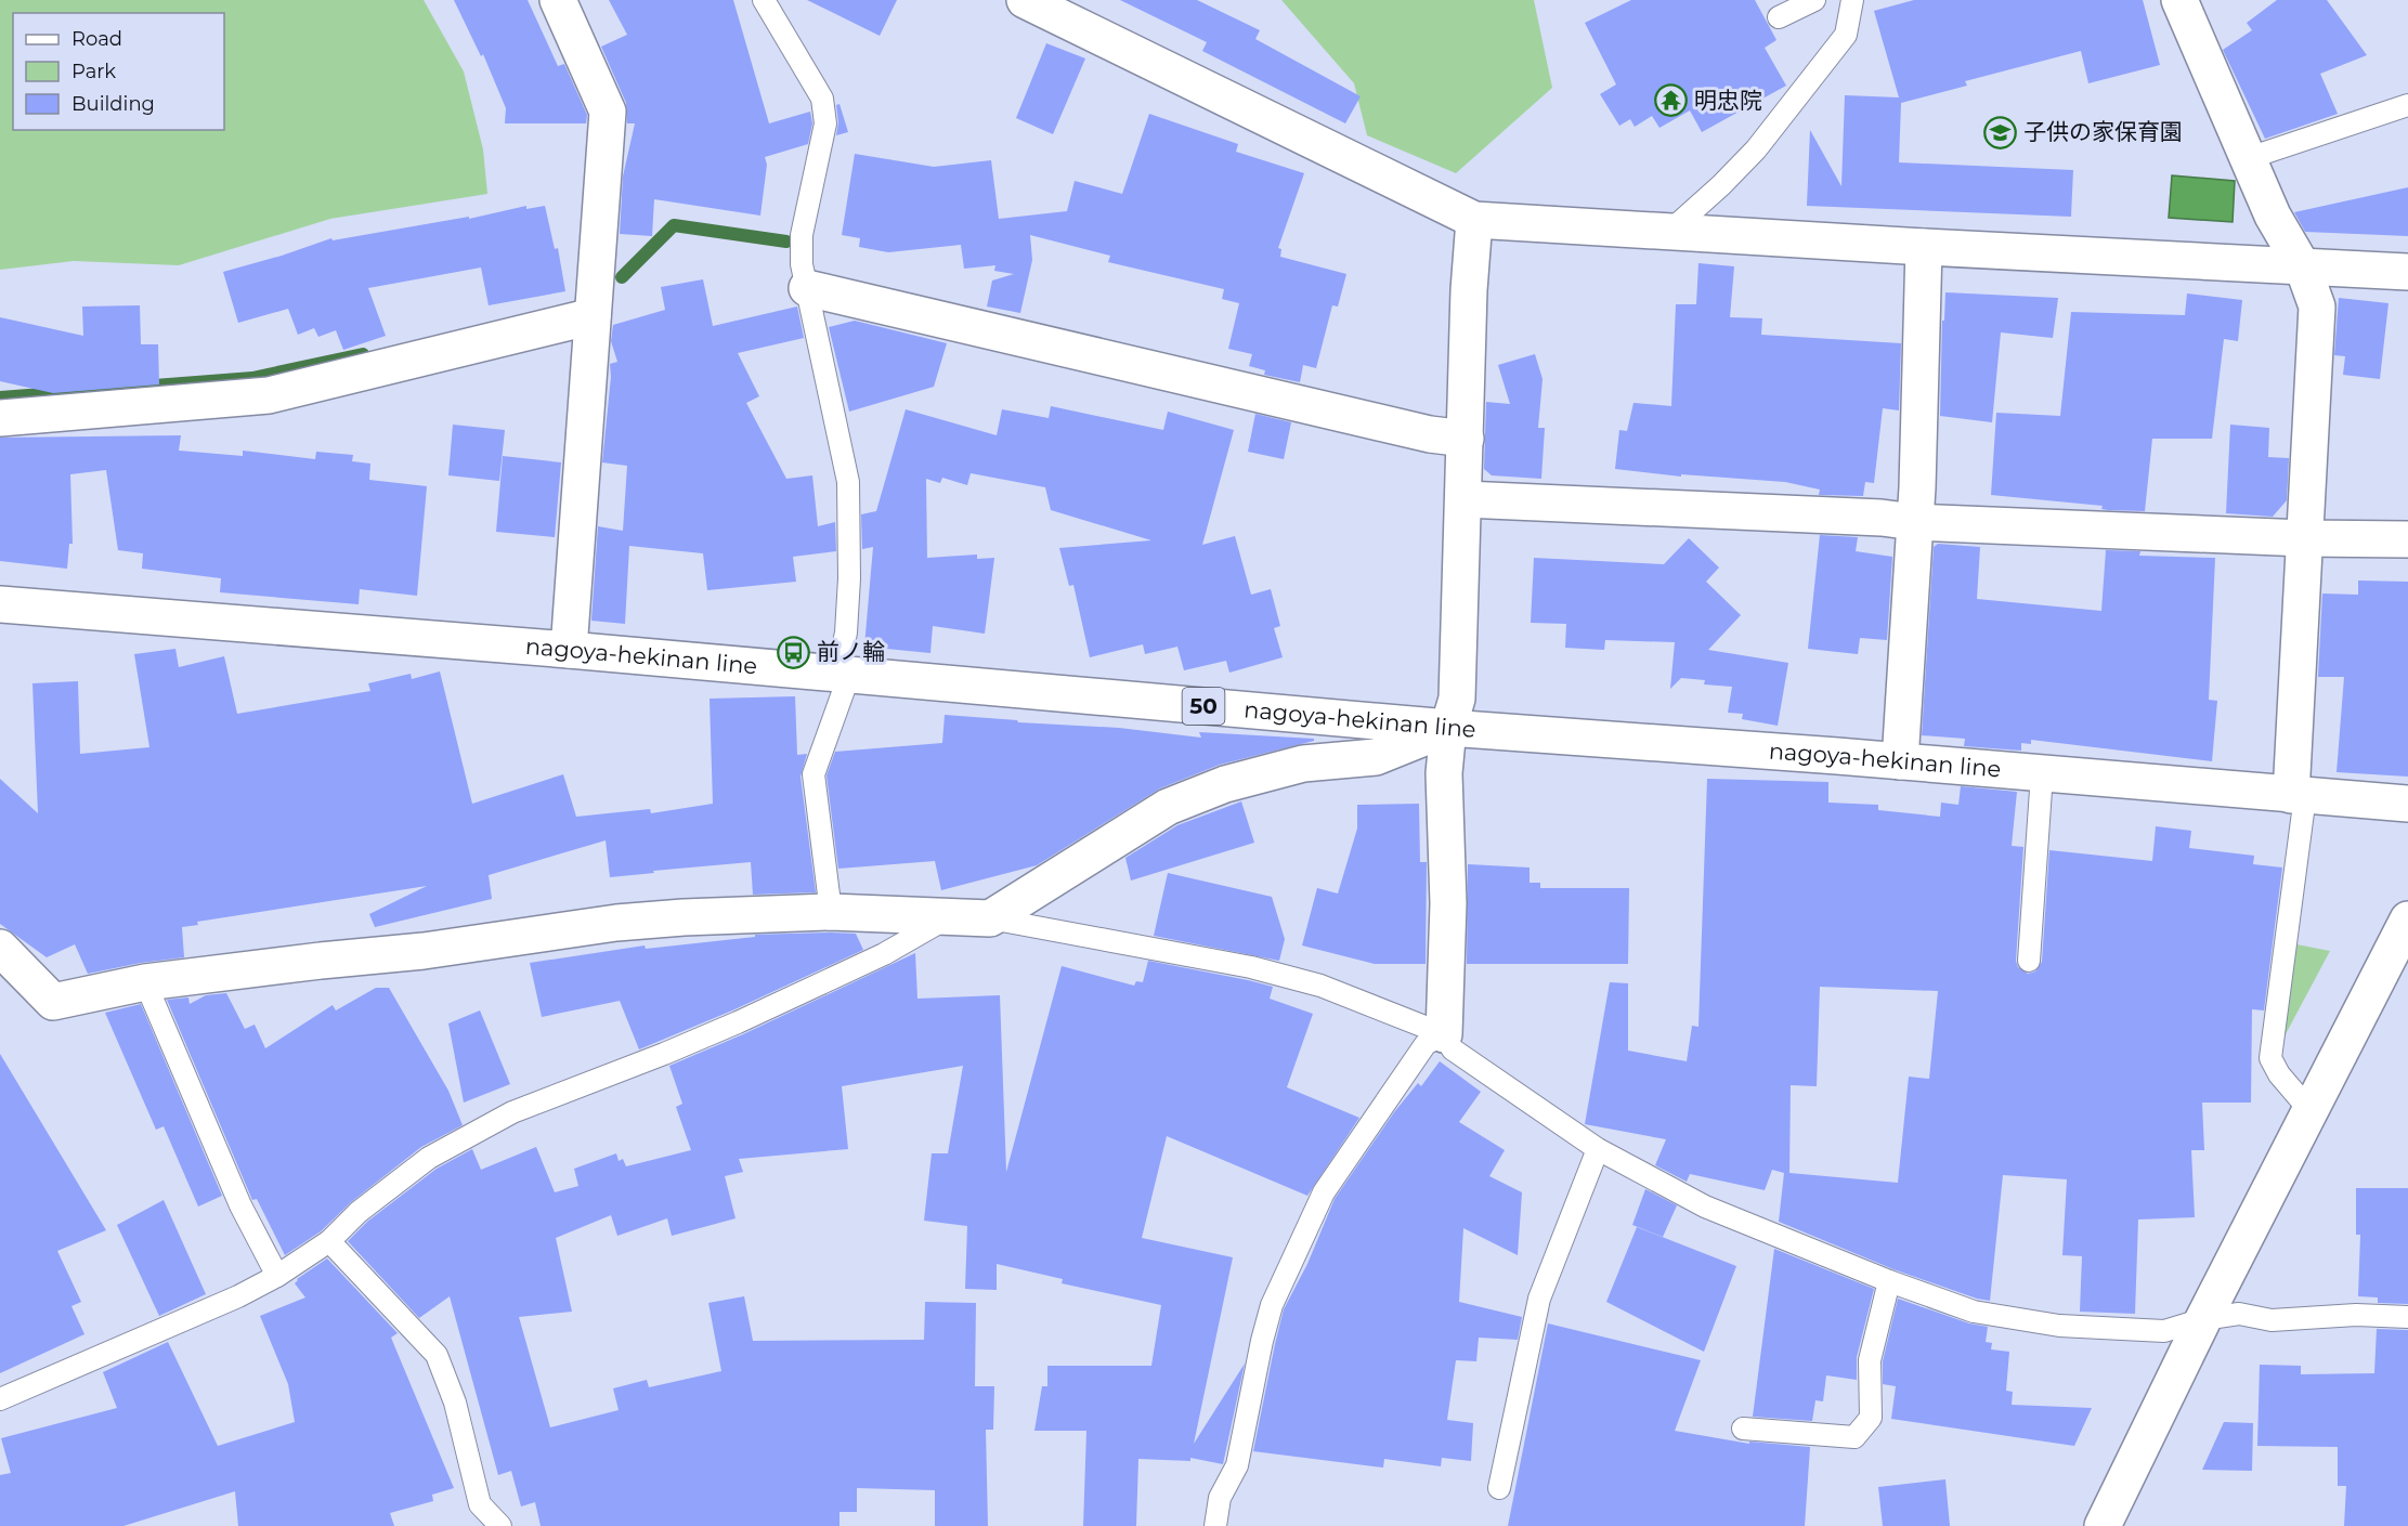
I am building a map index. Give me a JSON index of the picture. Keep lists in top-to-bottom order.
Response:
{
  "streets": {
    "street": ["nagoya-hekinan line", "50"]
  },
  "places": {
    "temple": ["明忠院"],
    "school or university": ["子供の家保育園"],
    "bus stop": ["前ノ輪"]
  },
  "legend": ["Road", "Park", "Building"]
}
